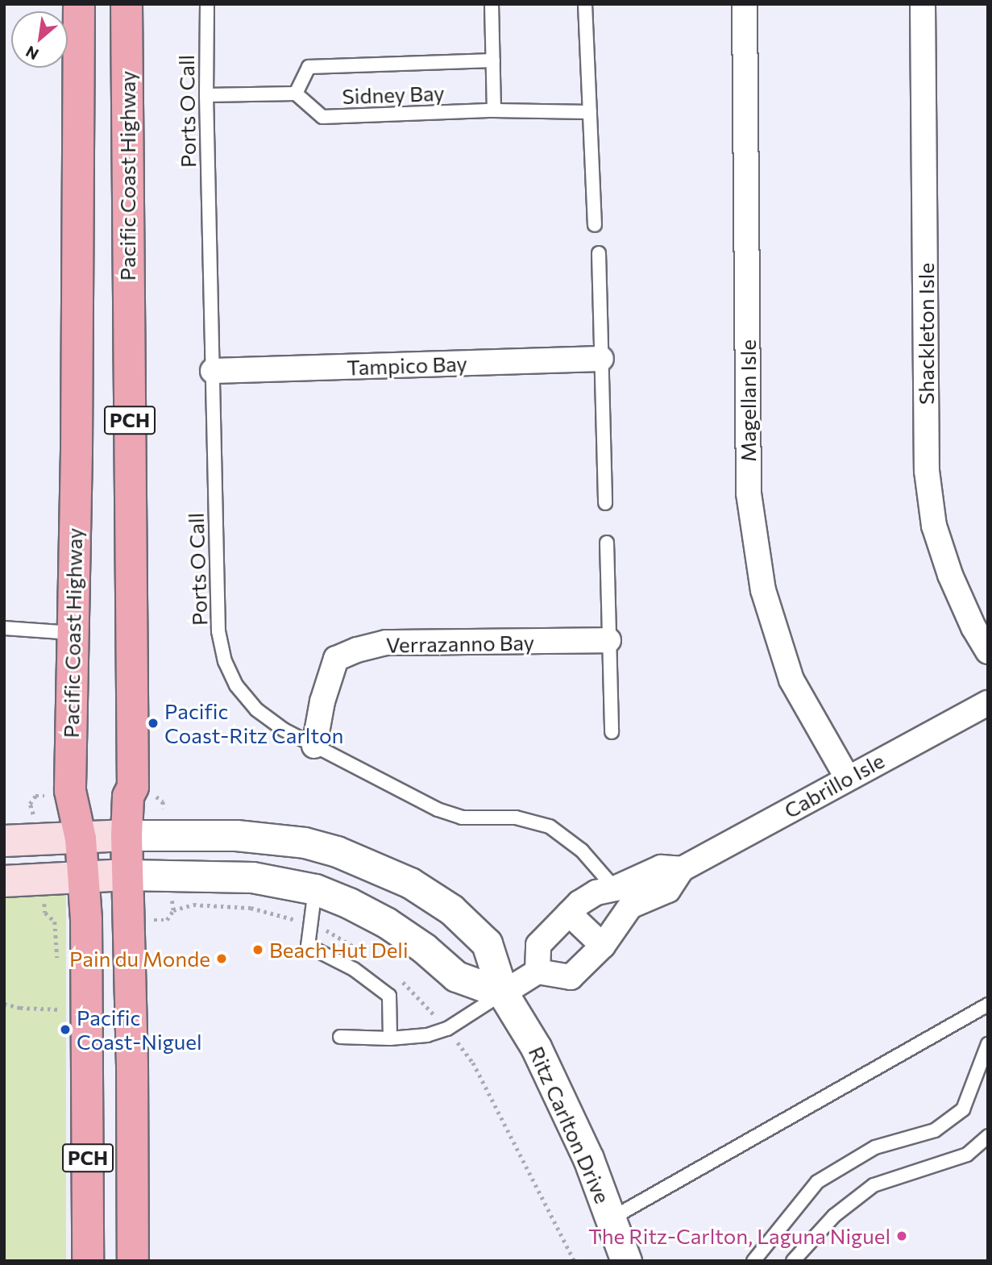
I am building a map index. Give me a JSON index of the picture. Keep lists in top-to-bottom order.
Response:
{
  "streets": {
    "highway": ["Pacific Coast Highway", "PCH"],
    "street": [
      "Shackleton Isle",
      "Tampico Bay",
      "Magellan Isle",
      "Verrazanno Bay",
      "Cabrillo Isle",
      "Ritz Carlton Drive"
    ],
    "lane": ["Sidney Bay", "Ports O Call"]
  },
  "crossings": [
    ["Ports O Call", "Tampico Bay"],
    ["Ports O Call", "Verrazanno Bay"],
    ["Ports O Call", "Cabrillo Isle"],
    ["Pacific Coast Highway", "Ritz Carlton Drive"],
    ["Magellan Isle", "Cabrillo Isle"]
  ],
  "places": [
    "Pacific Coast-Ritz Carlton",
    "Beach Hut Deli",
    "Pain du Monde",
    "Pacific Coast-Niguel",
    "The Ritz-Carlton, Laguna Niguel"
  ],
  "north": "bottom left"
}
